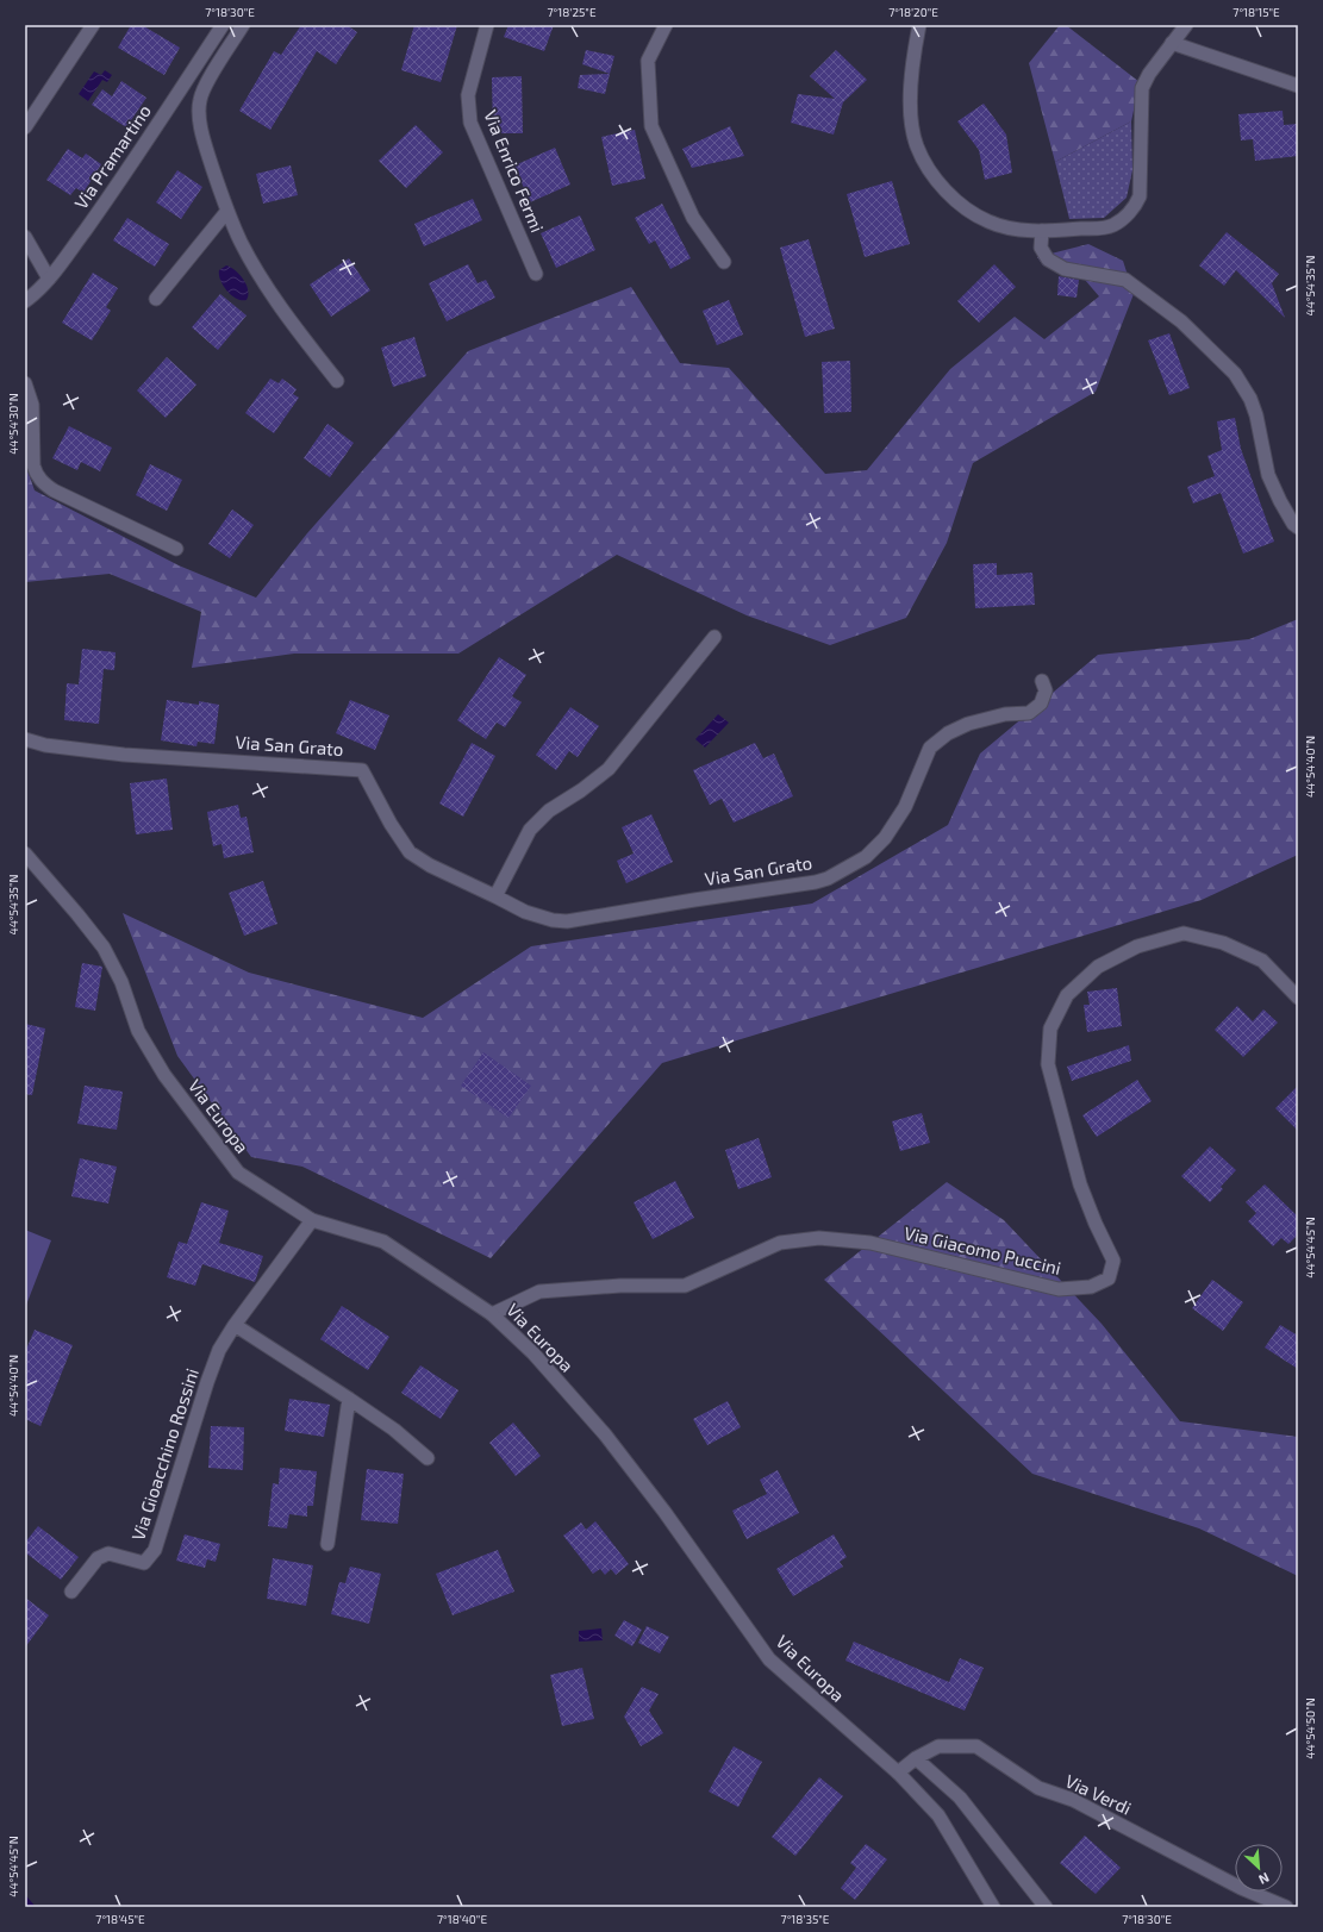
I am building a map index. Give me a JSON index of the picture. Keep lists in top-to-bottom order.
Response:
{
  "streets": {
    "street": [
      "Via Pramartino",
      "Via Enrico Fermi",
      "Via San Grato",
      "Via Europa",
      "Via Giacomo Puccini",
      "Via Gioacchino Rossini",
      "Via Verdi"
    ]
  },
  "crossings": [
    ["Via Europa", "Via Giacomo Puccini"],
    ["Via Europa", "Via Gioacchino Rossini"],
    ["Via Europa", "Via Verdi"]
  ],
  "north": "bottom right",
  "coordinates": [
    "7°18'30\"E",
    "7°18'25\"E",
    "7°18'20\"E",
    "7°18'15\"E",
    "44°54'35\"N",
    "44°54'30\"N",
    "44°54'40\"N",
    "44°54'45\"N",
    "44°54'50\"N",
    "7°18'45\"E",
    "7°18'40\"E",
    "7°18'35\"E"
  ]
}
